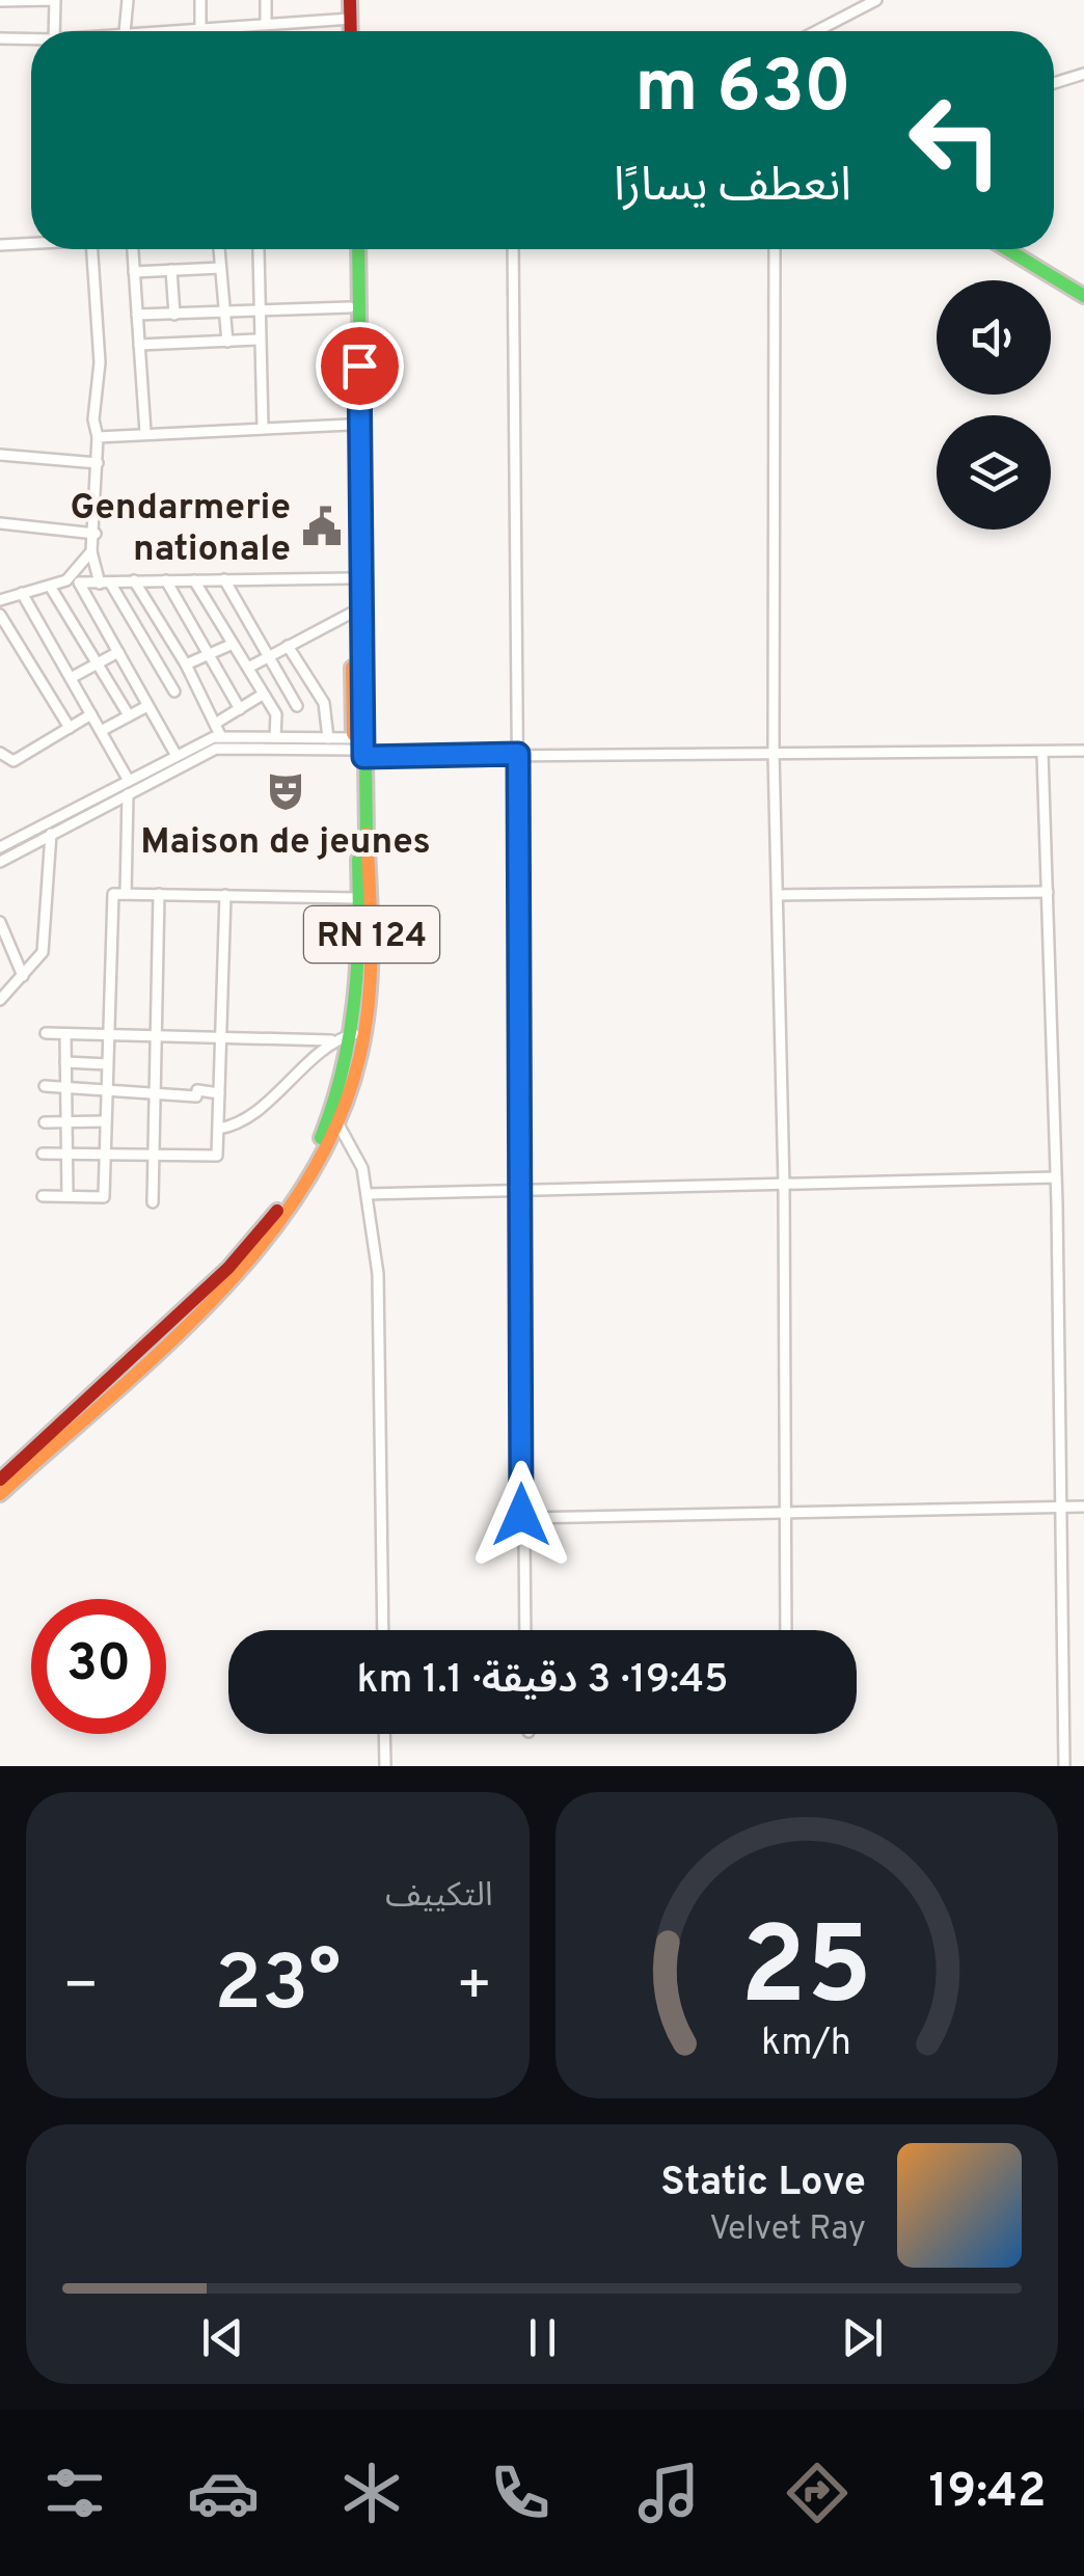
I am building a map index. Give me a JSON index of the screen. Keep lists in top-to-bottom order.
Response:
{
  "streets": {
    "main road": ["RN 124"]
  },
  "places": {
    "public building": ["Gendarmerie nationale"],
    "theatre": ["Maison de jeunes"]
  },
  "page": {
    "turn": ["630 m", "انعطف يسارًا"],
    "limit": "30",
    "trip": "19:45 · 3 دقيقة · 1.1 km",
    "tile": "التكييف",
    "heat": ["−", "23°", "+"],
    "song": ["Static Love", "Velvet Ray"],
    "tabs": "19:42",
    "gauge": ["25", "km/h"]
  }
}
